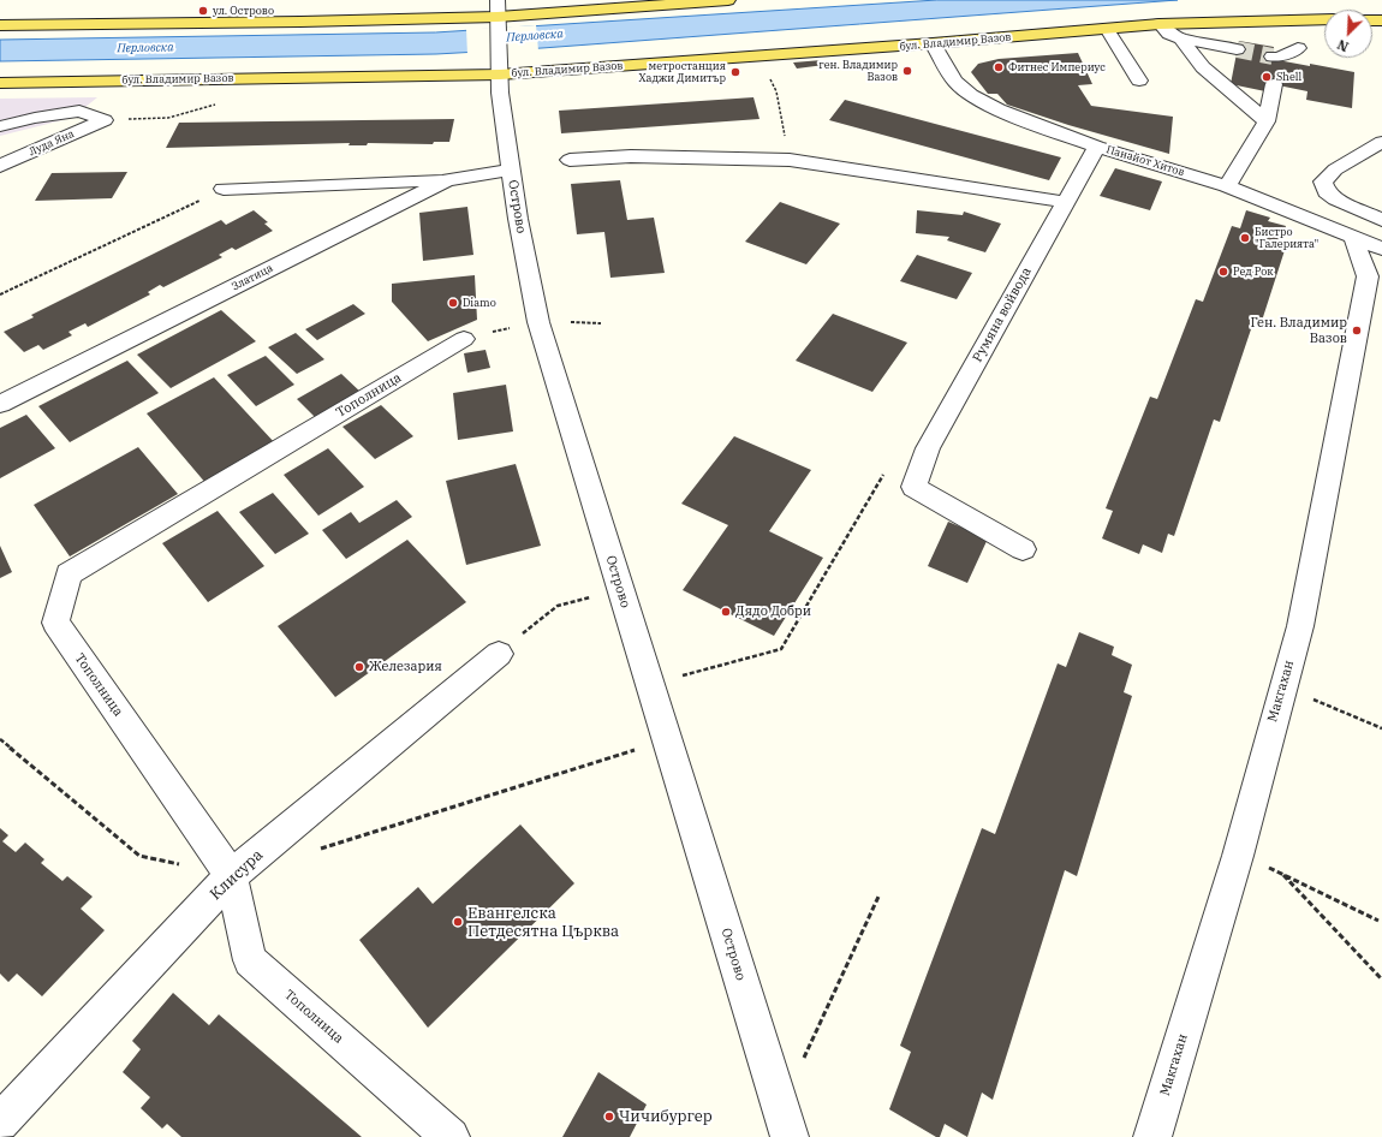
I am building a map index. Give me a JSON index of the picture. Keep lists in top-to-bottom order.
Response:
{
  "streets": {
    "main road": ["бул. Владимир Вазов"],
    "street": [
      "Луда Яна",
      "Панайот Хитов",
      "Острово",
      "Златица",
      "Румяна войвода",
      "Тополница",
      "Макгахан",
      "Клисура"
    ]
  },
  "crossings": [
    ["бул. Владимир Вазов", "Панайот Хитов"],
    ["бул. Владимир Вазов", "Острово"],
    ["Панайот Хитов", "Румяна войвода"],
    ["Панайот Хитов", "Макгахан"],
    ["Острово", "Златица"],
    ["Тополница", "Клисура"]
  ],
  "water": ["Перловска"],
  "places": [
    "ул. Острово",
    "Фитнес Империус",
    "ген. Владимир Вазов",
    "метростанция Хаджи Димитър",
    "Shell",
    "Бистро \"Галерията\"",
    "Ред Рок",
    "Diamo",
    "Ген. Владимир Вазов",
    "Дядо Добри",
    "Железария",
    "Евангелска Петдесятна Църква",
    "Чичибургер"
  ],
  "north": "bottom left"
}
